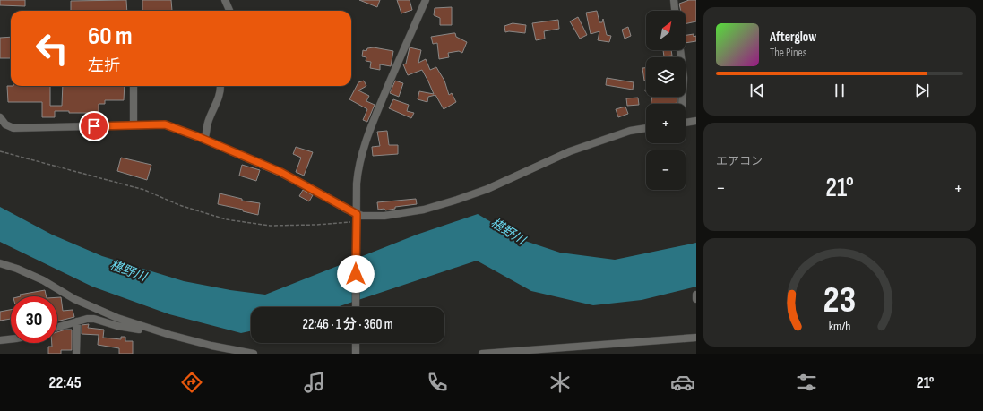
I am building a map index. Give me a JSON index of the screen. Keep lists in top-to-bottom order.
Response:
{
  "water": ["椹野川"],
  "north": "top right",
  "page": {
    "map_buttons": ["+", "−"],
    "turn": ["60 m", "左折"],
    "song": ["Afterglow", "The Pines"],
    "tile": "エアコン",
    "heat": ["−", "21°", "+"],
    "limit": "30",
    "trip": "22:46 · 1 分 · 360 m",
    "tabs": ["22:45", "21°"],
    "gauge": ["23", "km/h"]
  }
}
